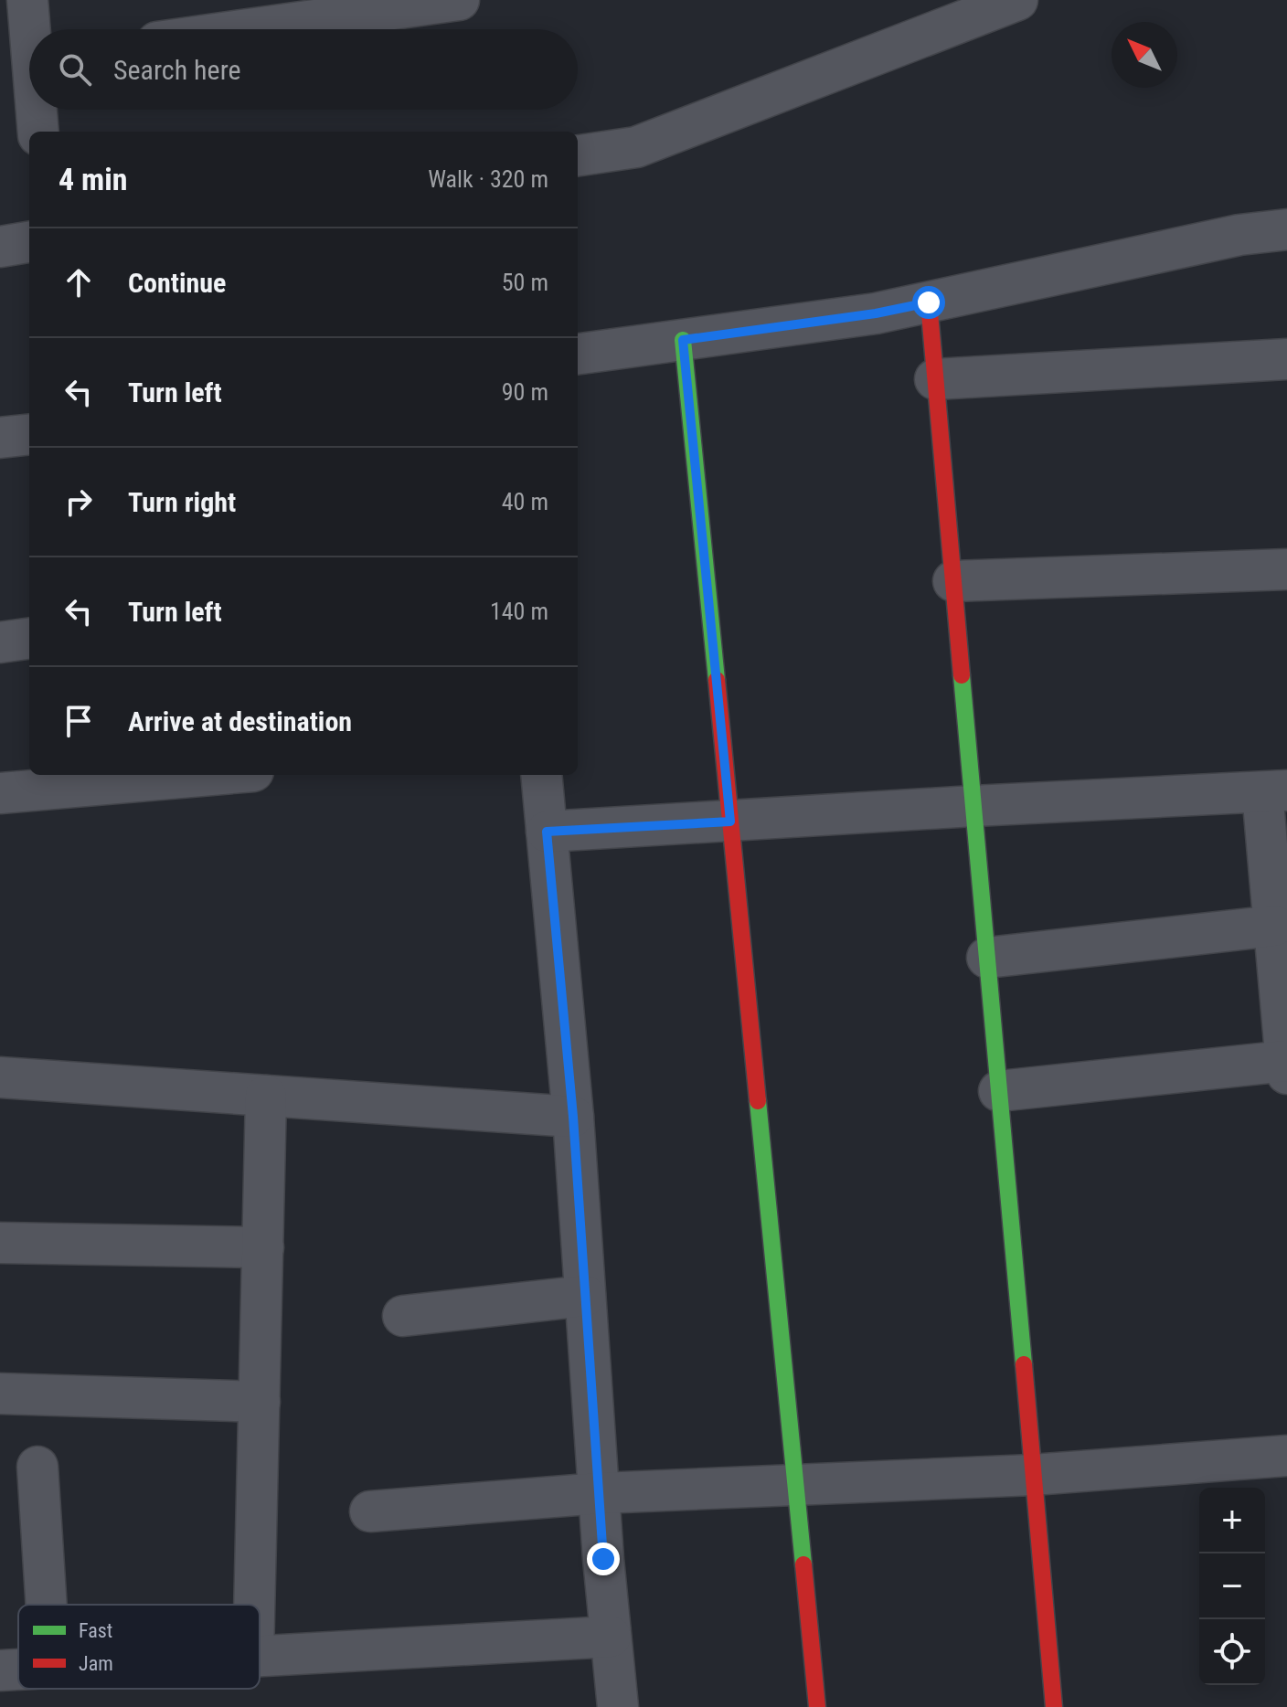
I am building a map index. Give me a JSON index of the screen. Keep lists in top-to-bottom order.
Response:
{
  "legend": ["Fast", "Jam"],
  "north": "top left",
  "page": {
    "search": "Search here",
    "heading": ["4 min", "Walk · 320 m"],
    "list": [
      ["Continue", "50 m"],
      ["Turn left", "90 m"],
      ["Turn right", "40 m"],
      ["Turn left", "140 m"],
      "Arrive at destination"
    ],
    "map_buttons": ["+", "−"]
  }
}
